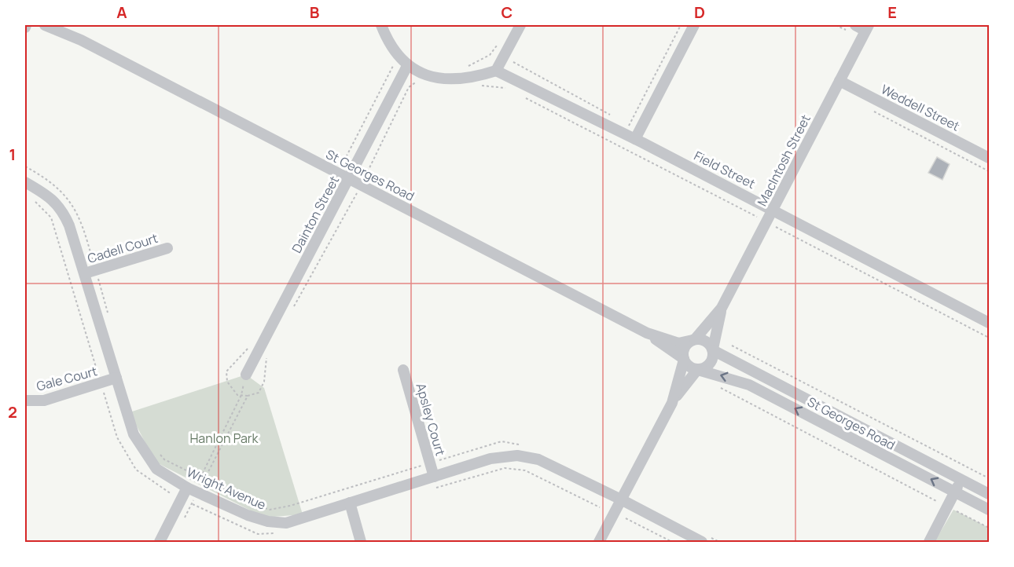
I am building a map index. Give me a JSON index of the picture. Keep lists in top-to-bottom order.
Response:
{
  "streets": {
    "street": [
      "Weddell Street",
      "MacIntosh Street",
      "Field Street",
      "St Georges Road",
      "Dainton Street",
      "Cadell Court",
      "Gale Court",
      "Apsley Court",
      "Wright Avenue"
    ]
  },
  "crossings": [
    ["Weddell Street", "MacIntosh Street"],
    ["MacIntosh Street", "Field Street"],
    ["MacIntosh Street", "St Georges Road"],
    ["St Georges Road", "Dainton Street"],
    ["Cadell Court", "Wright Avenue"],
    ["Gale Court", "Wright Avenue"],
    ["Apsley Court", "Wright Avenue"]
  ],
  "parks": ["Hanlon Park"],
  "grid": {
    "columns": [
      "A",
      "B",
      "C",
      "D",
      "E"
    ],
    "rows": ["1", "2"]
  }
}
